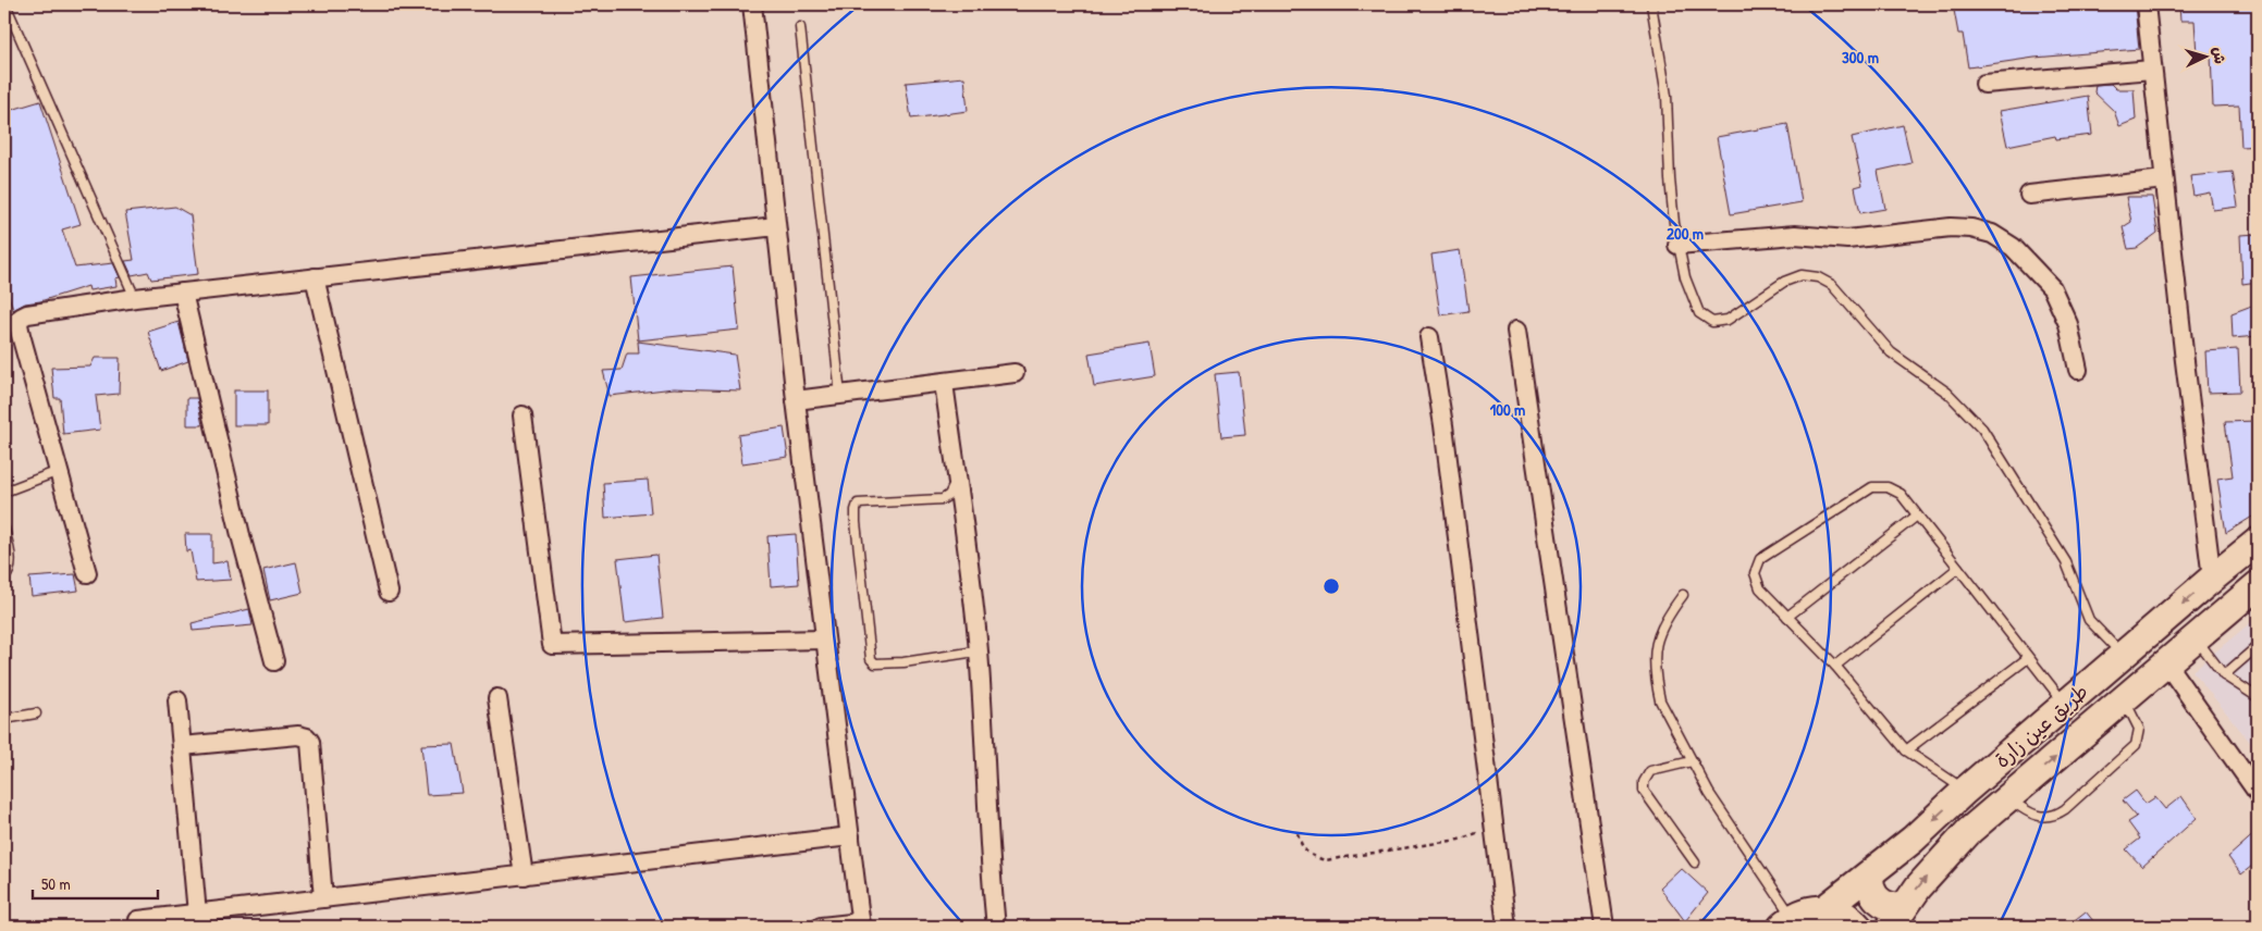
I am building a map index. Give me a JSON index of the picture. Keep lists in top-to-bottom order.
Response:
{
  "streets": {
    "main road": ["طريق عين زارة"]
  },
  "scale_bar": "50 m",
  "north": "right",
  "rings": ["300 m", "200 m", "100 m"]
}
